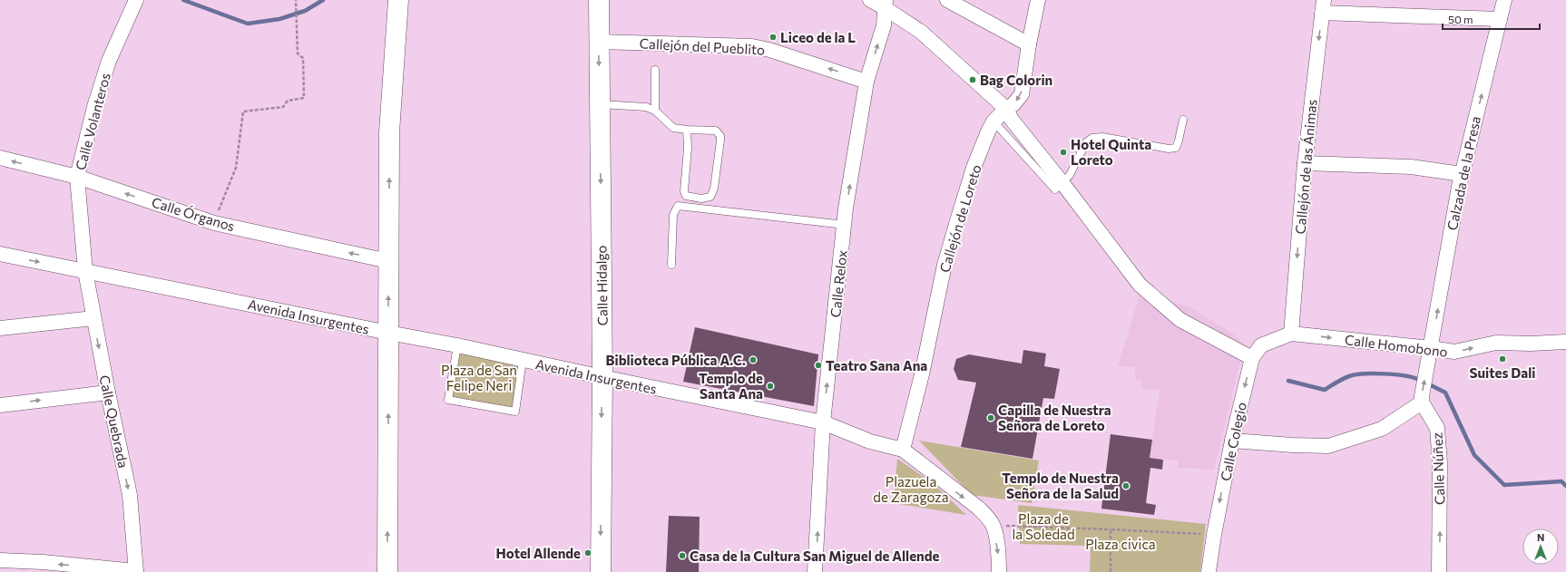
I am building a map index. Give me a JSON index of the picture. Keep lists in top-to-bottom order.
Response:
{
  "streets": {
    "street": [
      "Callejón del Pueblito",
      "Calle Volanteros",
      "Callejón de las Ánimas",
      "Calzada de la Presa",
      "Calle Órganos",
      "Callejón de Loreto",
      "Calle Relox",
      "Calle Hidalgo",
      "Avenida Insurgentes",
      "Calle Homobono",
      "Calle Quebrada",
      "Calle Colegio",
      "Calle Núñez"
    ]
  },
  "crossings": [
    ["Callejón del Pueblito", "Calle Relox"],
    ["Callejón del Pueblito", "Calle Hidalgo"],
    ["Calle Volanteros", "Calle Órganos"],
    ["Calle Volanteros", "Avenida Insurgentes"],
    ["Calle Volanteros", "Calle Quebrada"],
    ["Callejón de las Ánimas", "Calle Homobono"],
    ["Callejón de las Ánimas", "Calle Colegio"],
    ["Calzada de la Presa", "Calle Homobono"],
    ["Callejón de Loreto", "Avenida Insurgentes"],
    ["Calle Relox", "Avenida Insurgentes"],
    ["Calle Hidalgo", "Avenida Insurgentes"],
    ["Avenida Insurgentes", "Calle Quebrada"],
    ["Calle Homobono", "Calle Colegio"]
  ],
  "one_way": [
    "Callejón del Pueblito",
    "Callejón de las Ánimas",
    "Calzada de la Presa",
    "Calle Órganos",
    "Calle Relox",
    "Calle Hidalgo",
    "Calle Quebrada",
    "Calle Colegio",
    "Calle Núñez"
  ],
  "parks": [
    "Plaza de San Felipe Neri",
    "Plazuela de Zaragoza",
    "Plaza de la Soledad",
    "Plaza civica"
  ],
  "places": [
    "Liceo de la L",
    "Bag Colorin",
    "Hotel Quinta Loreto",
    "Suites Dali",
    "Biblioteca Pública A.C.",
    "Teatro Sana Ana",
    "Templo de Santa Ana",
    "Capilla de Nuestra Señora de Loreto",
    "Templo de Nuestra Señora de la Salud",
    "Hotel Allende",
    "Casa de la Cultura San Miguel de Allende"
  ],
  "scale_bar": "50 m",
  "north": "top"
}
